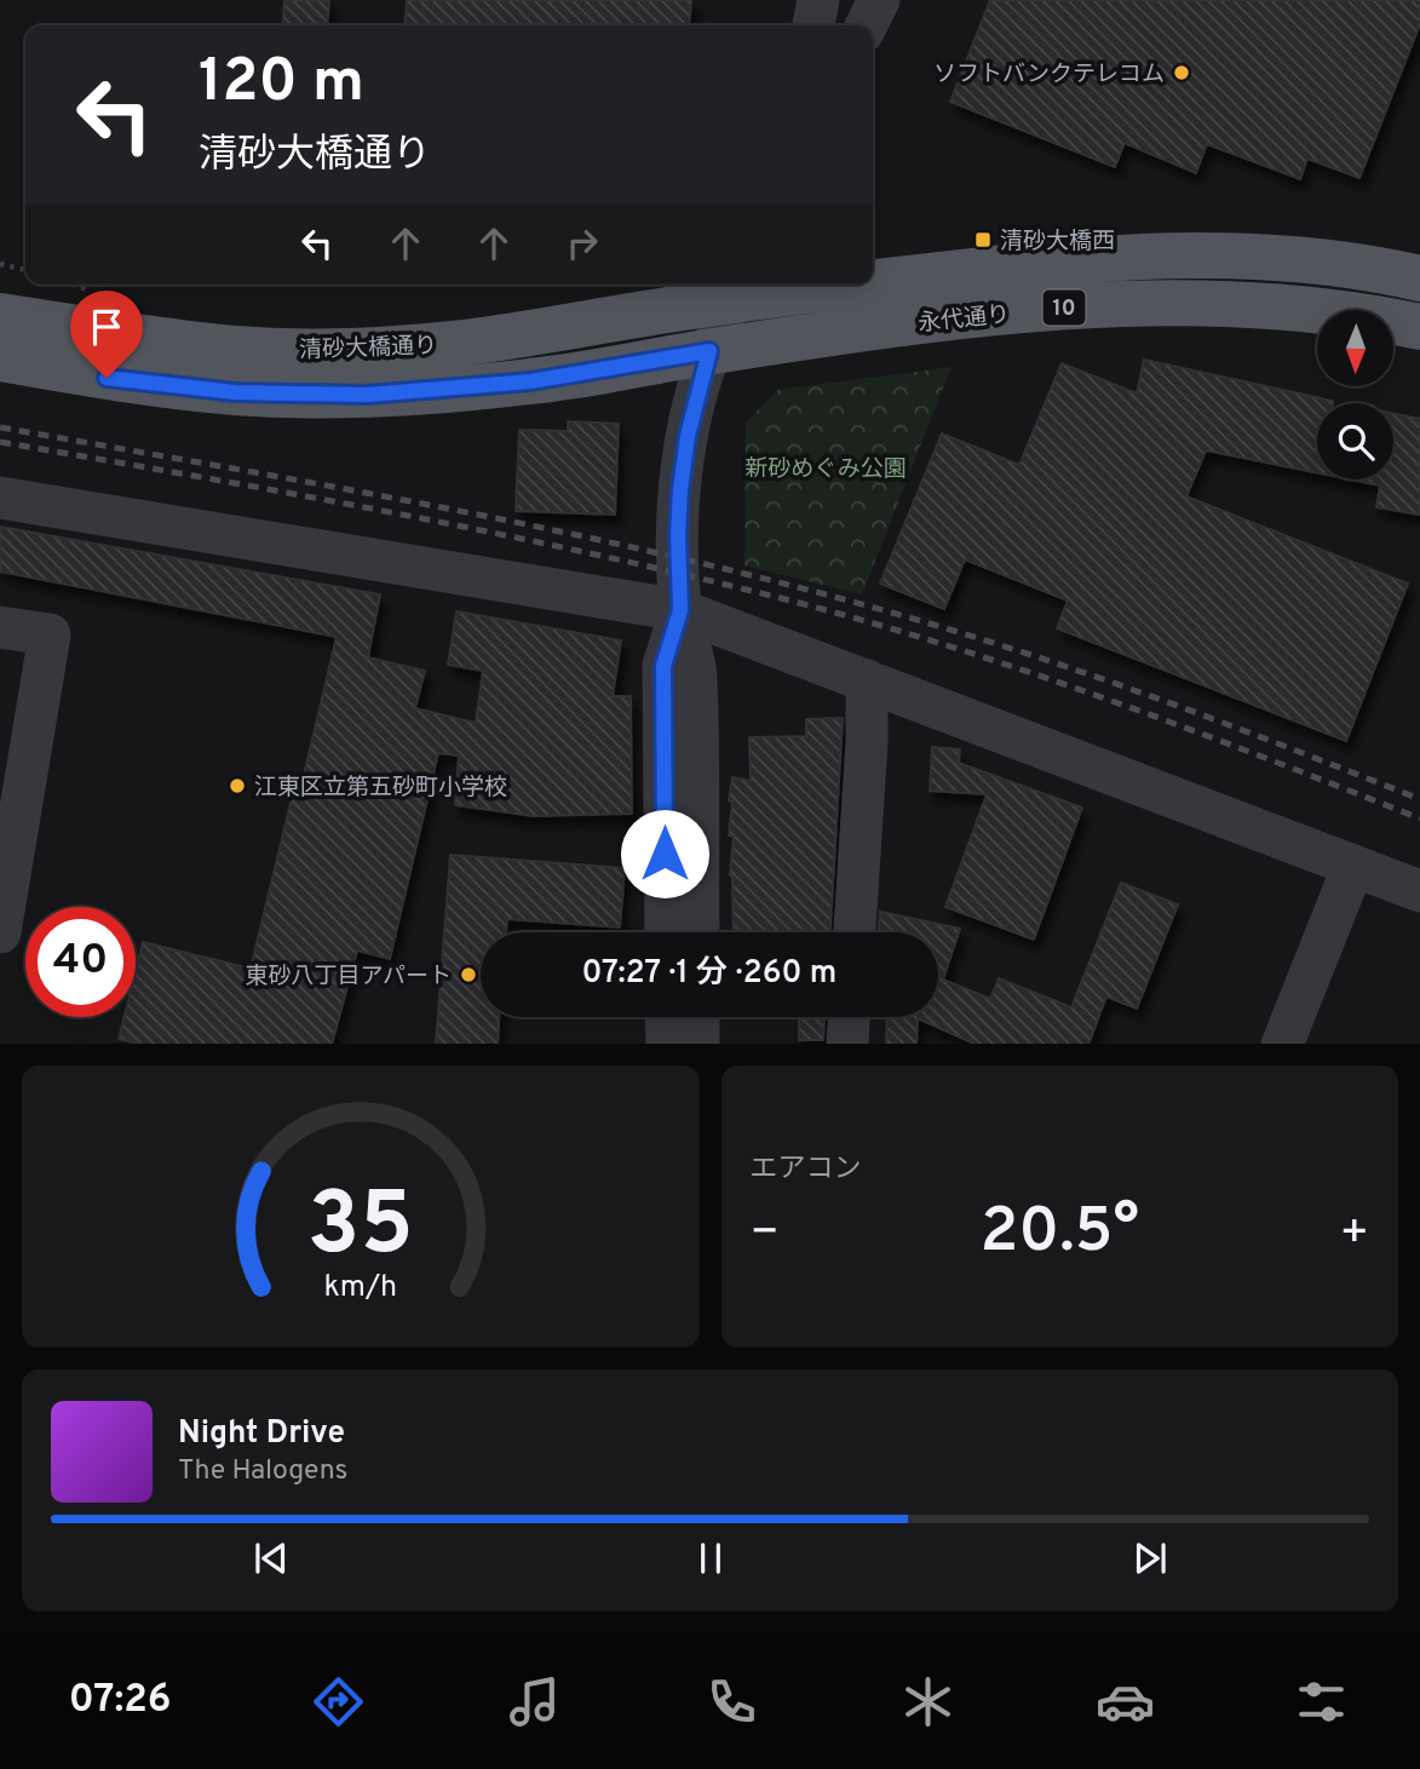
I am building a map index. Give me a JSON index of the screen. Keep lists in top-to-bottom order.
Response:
{
  "streets": {
    "main road": ["10", "永代通り", "清砂大橋通り"]
  },
  "crossings": [
    ["永代通り", "清砂大橋通り"]
  ],
  "parks": ["新砂めぐみ公園"],
  "places": {
    "other": ["ソフトバンクテレコム", "江東区立第五砂町小学校", "東砂八丁目アパート"],
    "transit": ["清砂大橋西"]
  },
  "north": "bottom",
  "page": {
    "turn": ["120 m", "清砂大橋通り"],
    "limit": "40",
    "trip": "07:27 · 1 分 · 260 m",
    "tile": "エアコン",
    "heat": ["−", "20.5°", "+"],
    "song": ["Night Drive", "The Halogens"],
    "tabs": "07:26",
    "gauge": ["35", "km/h"]
  }
}
